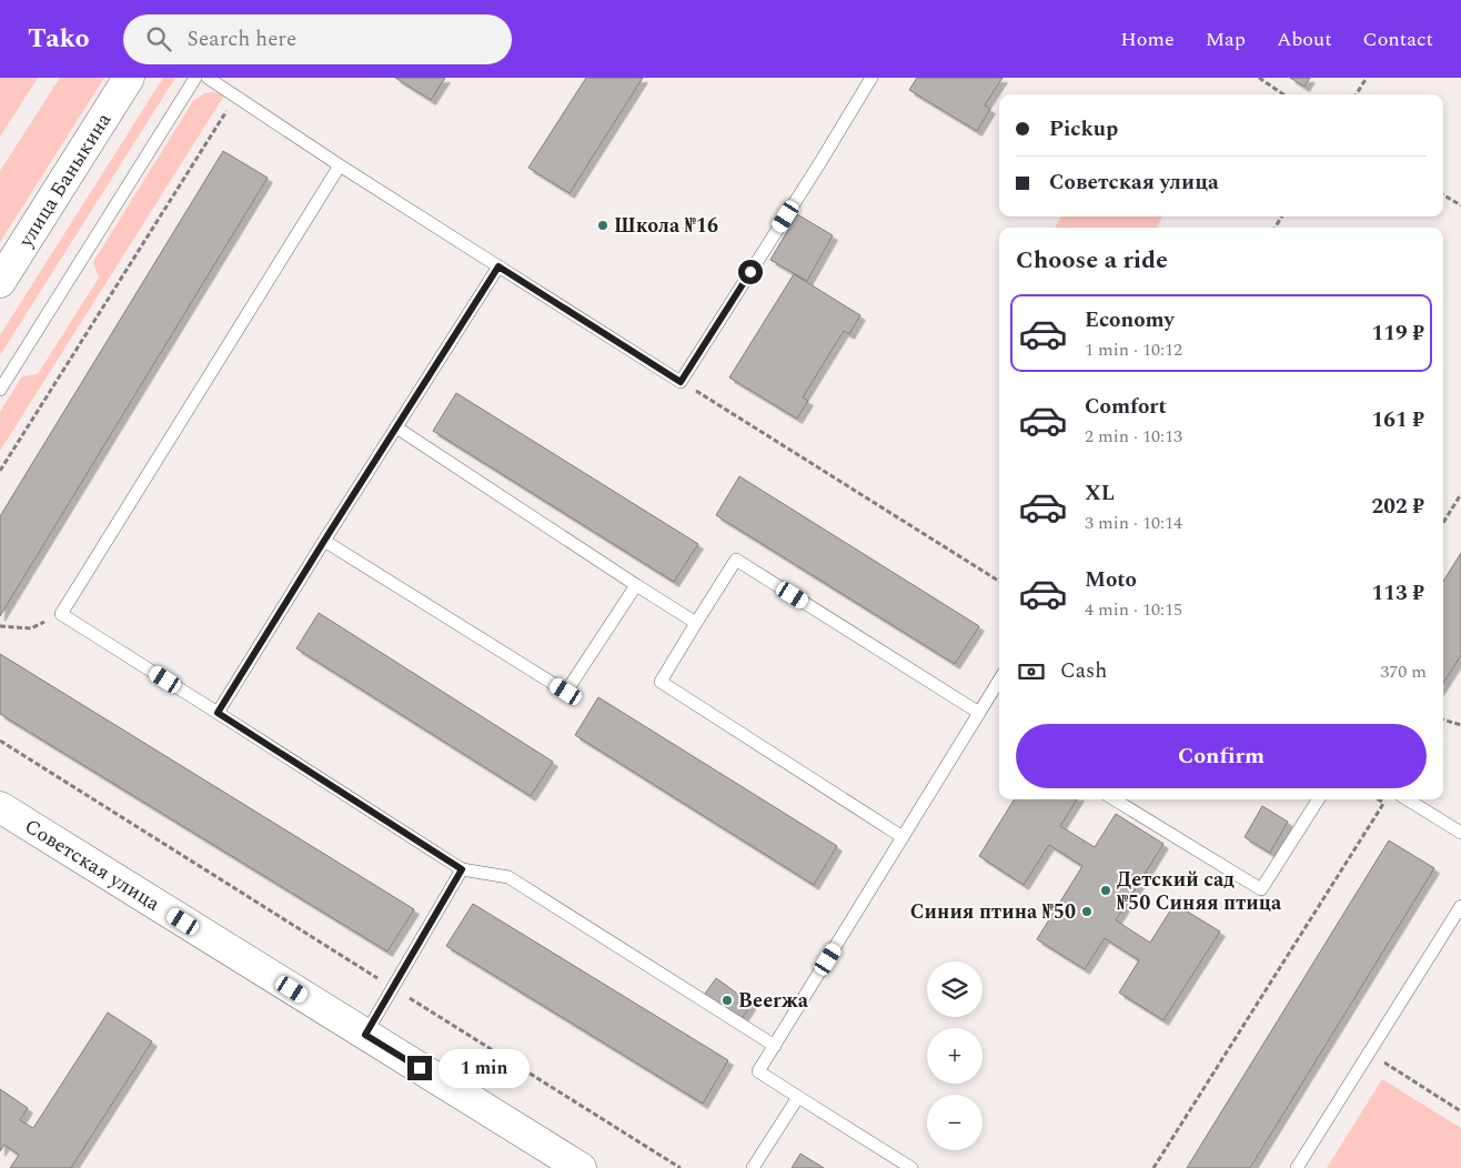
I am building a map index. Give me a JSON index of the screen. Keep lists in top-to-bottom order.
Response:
{
  "streets": {
    "main road": ["улица Баныкина", "Советская улица"]
  },
  "places": [
    "Школа №16",
    "Детский сад №50 Синяя птица",
    "Синия птина №50",
    "Beerжа"
  ],
  "page": {
    "header": "Tako",
    "search": "Search here",
    "nav": [
      "Home",
      "Map",
      "About",
      "Contact"
    ],
    "banner": ["Pickup", "Советская улица"],
    "heading": "Choose a ride",
    "list": [
      {
        "name": "Economy",
        "note": "1 min · 10:12",
        "value": "119 ₽"
      },
      {
        "name": "Comfort",
        "note": "2 min · 10:13",
        "value": "161 ₽"
      },
      {
        "name": "XL",
        "note": "3 min · 10:14",
        "value": "202 ₽"
      },
      {
        "name": "Moto",
        "note": "4 min · 10:15",
        "value": "113 ₽"
      }
    ],
    "pay": ["Cash", "370 m"],
    "buttons": "Confirm",
    "map_buttons": ["+", "−"],
    "bubble": "1 min"
  }
}
